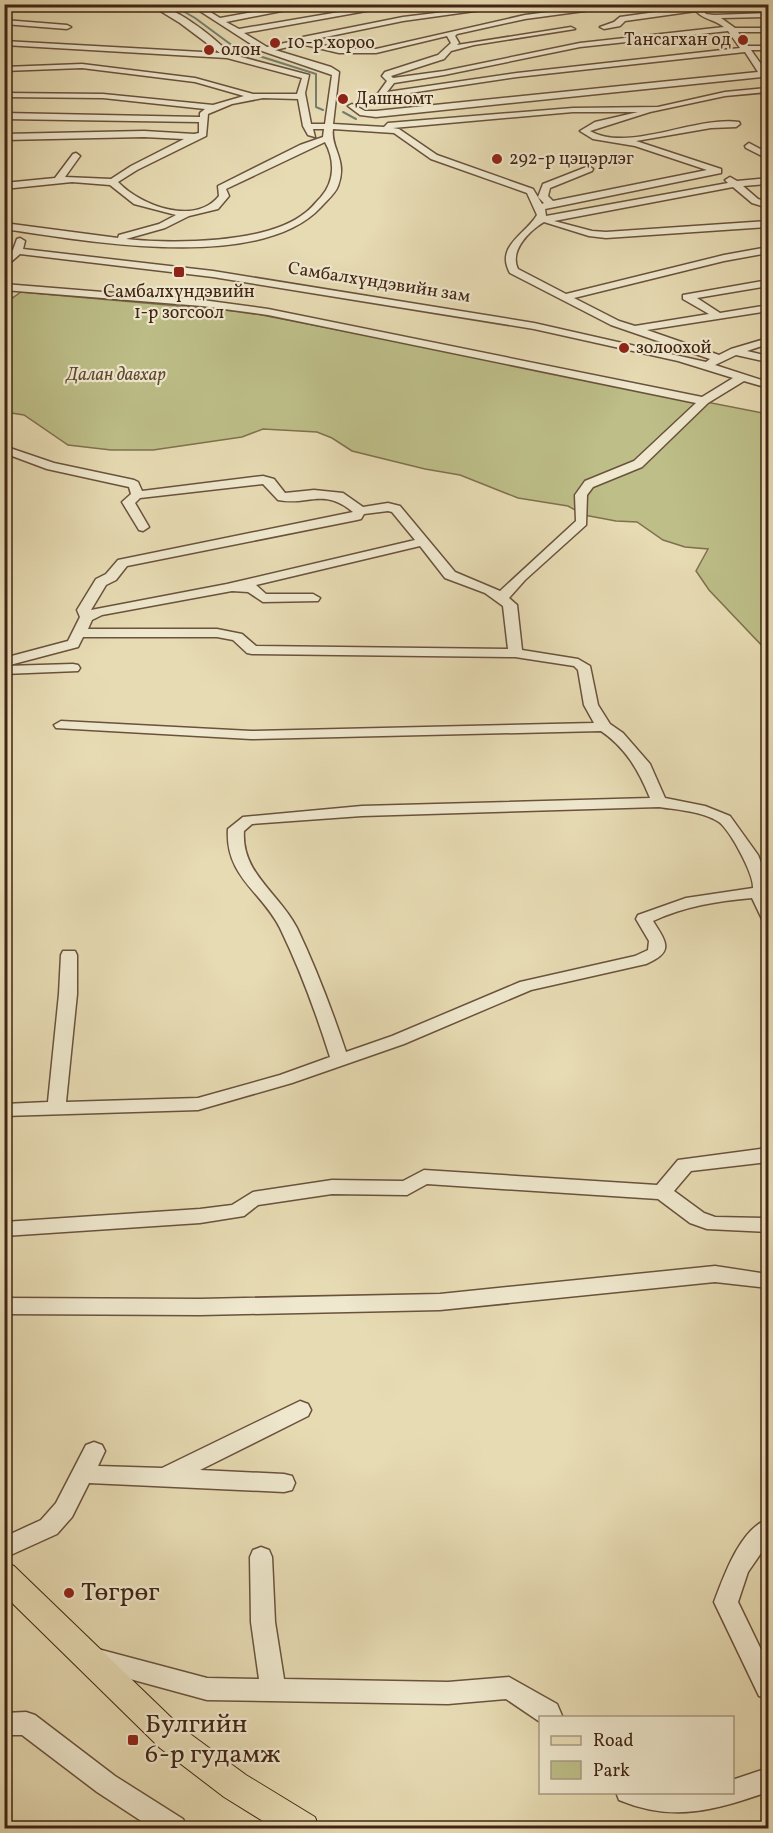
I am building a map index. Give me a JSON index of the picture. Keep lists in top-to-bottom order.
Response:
{
  "streets": {
    "street": ["Самбалхүндэвийн зам"]
  },
  "parks": ["Далан давхар"],
  "places": {
    "other": [
      "Тансагхан од",
      "10-р хороо",
      "олон",
      "Дашномт",
      "292-р цэцэрлэг",
      "золоохой",
      "Төгрөг"
    ],
    "transit": ["Самбалхүндэвийн 1-р зогсоол", "Булгийн 6-р гудамж"]
  },
  "legend": ["Road", "Park"]
}
